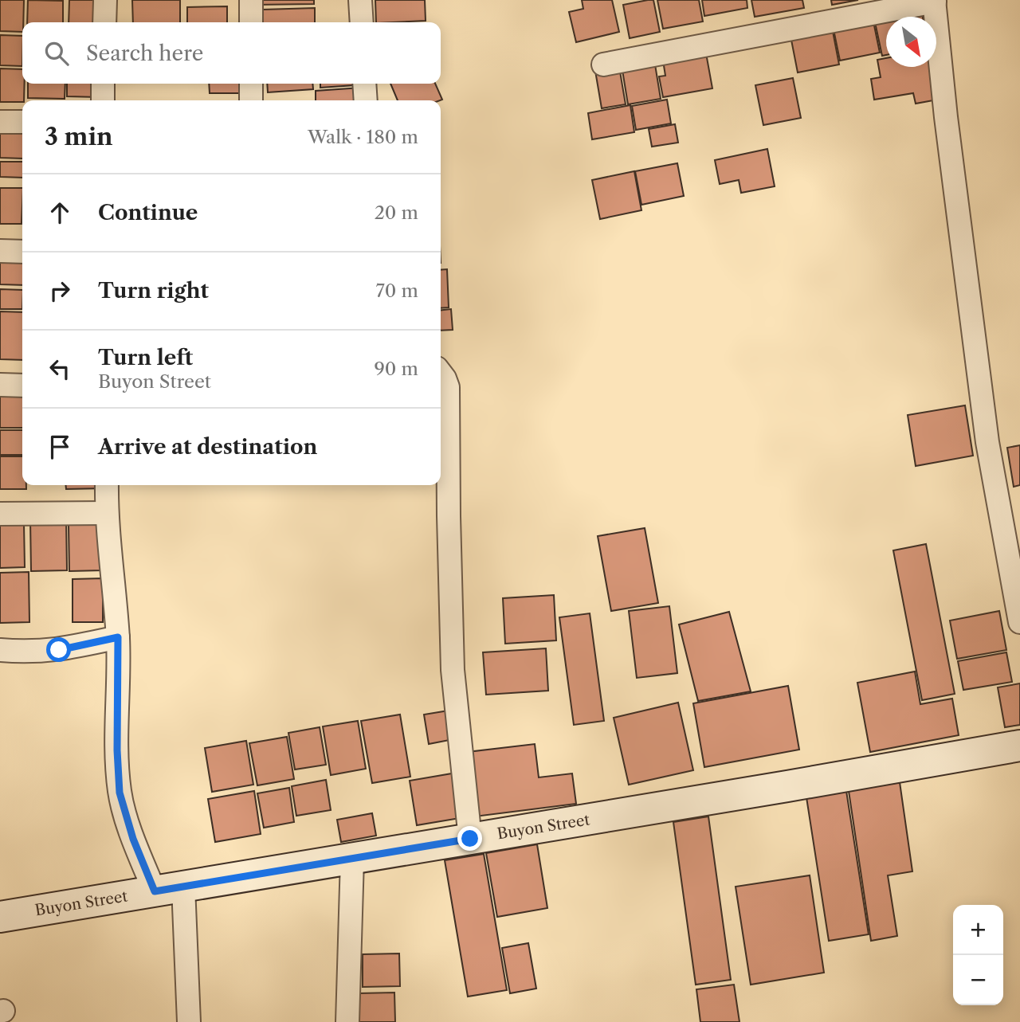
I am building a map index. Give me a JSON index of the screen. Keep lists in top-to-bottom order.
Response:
{
  "streets": {
    "main road": ["Buyon Street"]
  },
  "north": "bottom right",
  "page": {
    "search": "Search here",
    "heading": ["3 min", "Walk · 180 m"],
    "list": [
      ["Continue", "20 m"],
      ["Turn right", "70 m"],
      ["Turn left", "Buyon Street", "90 m"],
      "Arrive at destination"
    ],
    "map_buttons": ["+", "−"]
  }
}
